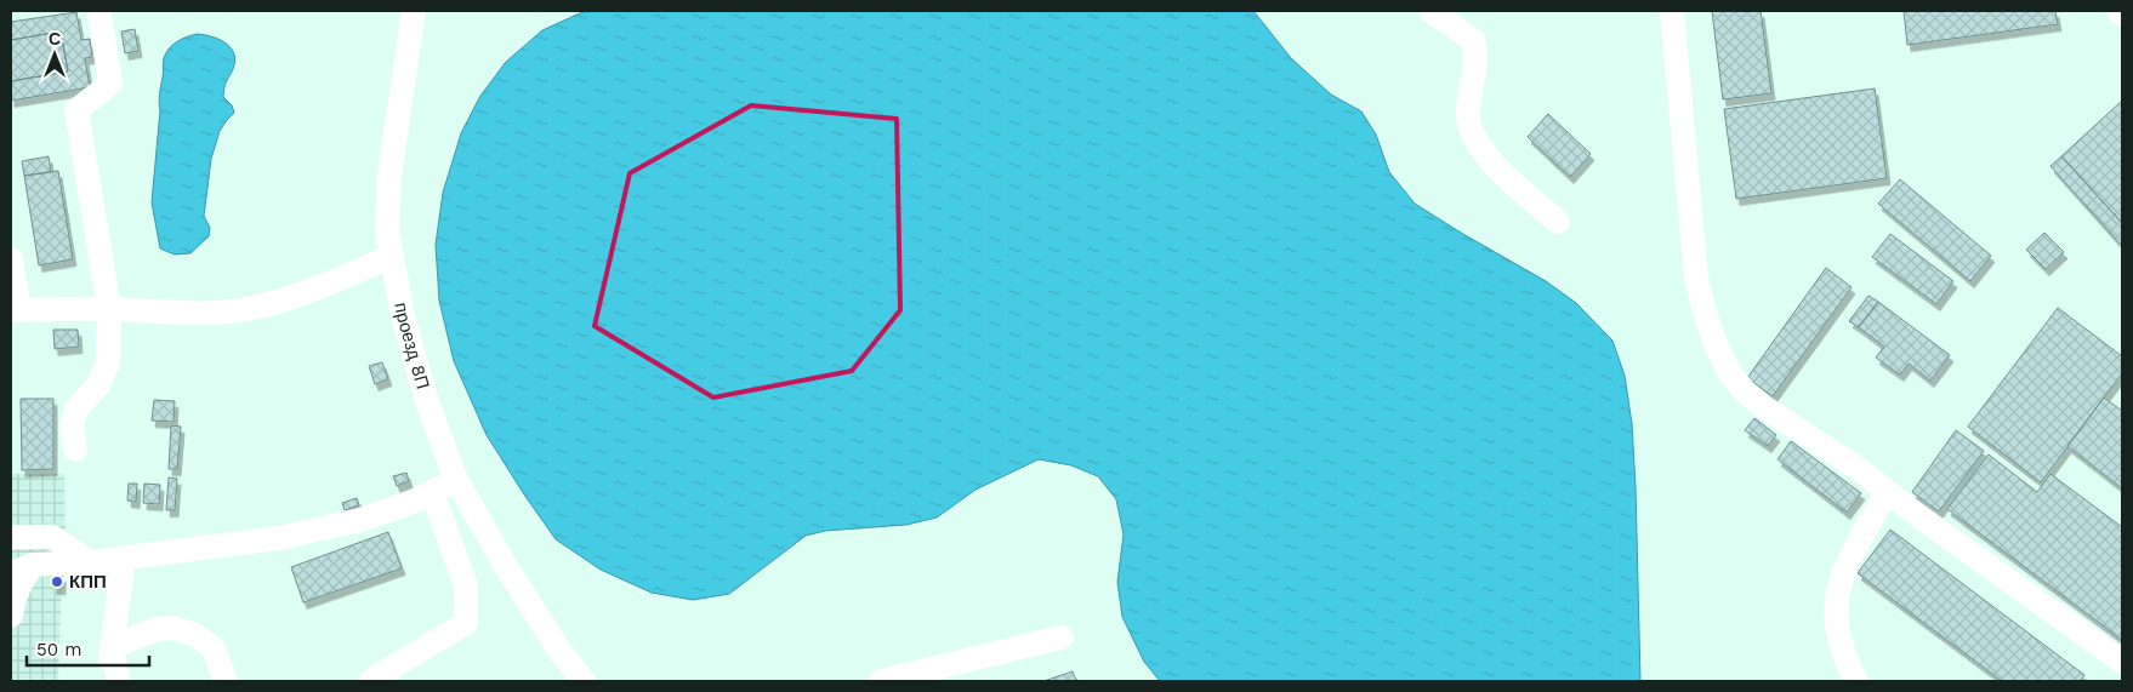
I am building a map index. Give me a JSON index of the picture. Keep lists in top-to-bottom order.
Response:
{
  "streets": {
    "street": ["проезд 8П"]
  },
  "places": ["КПП"],
  "scale_bar": "50 m",
  "north": "top"
}
